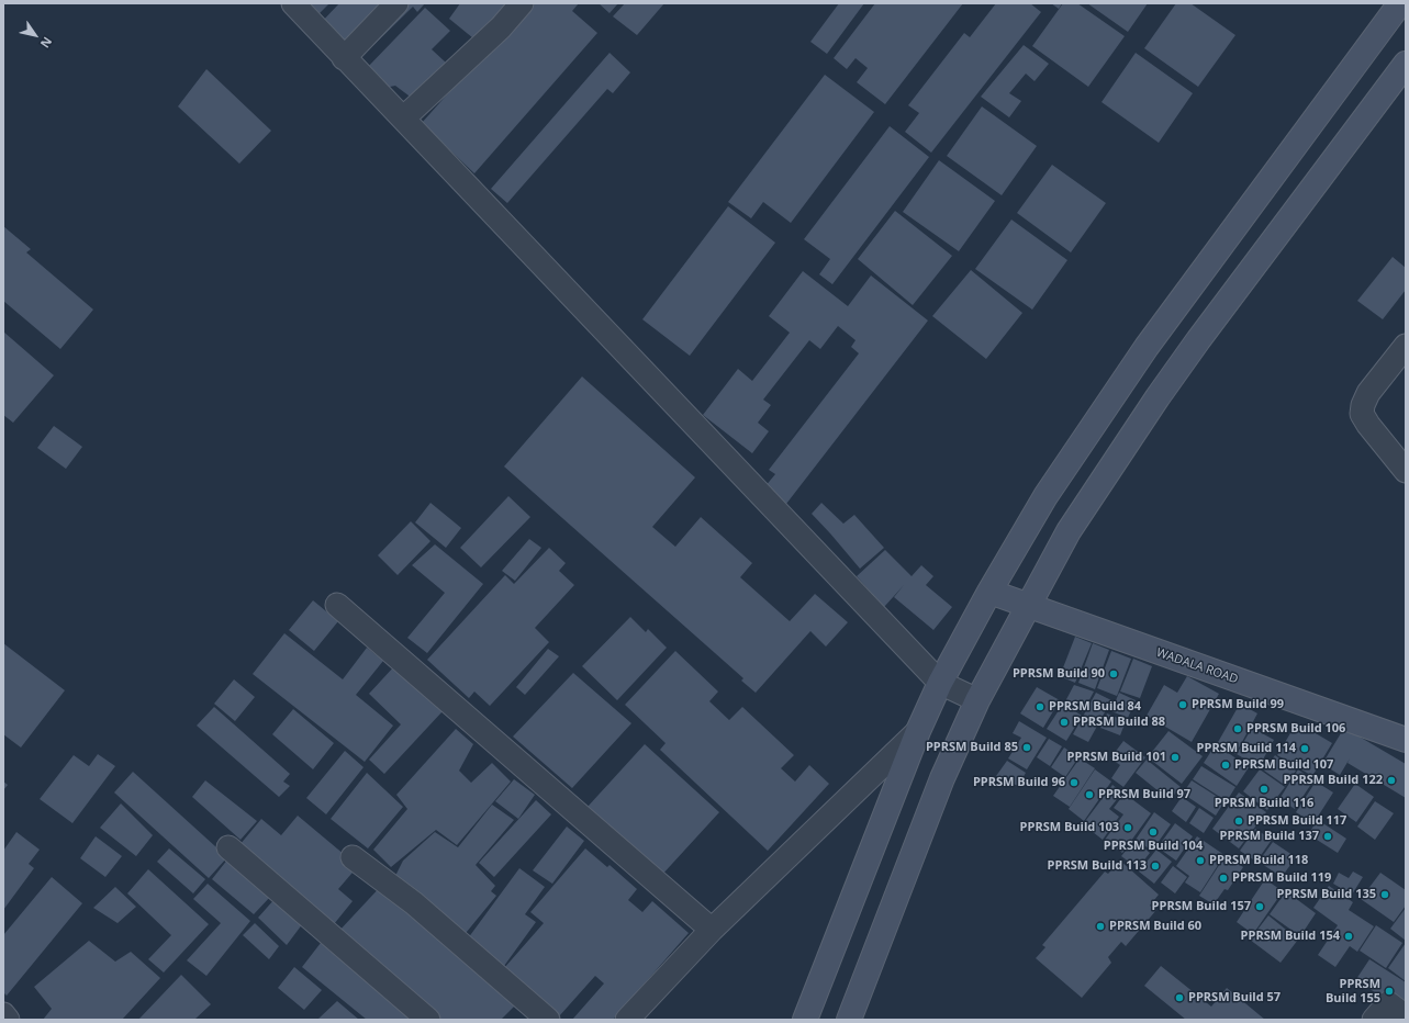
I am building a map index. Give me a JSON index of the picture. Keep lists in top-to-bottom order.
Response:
{
  "streets": {
    "main road": ["WADALA ROAD"]
  },
  "places": [
    "PPRSM Build 90",
    "PPRSM Build 99",
    "PPRSM Build 84",
    "PPRSM Build 88",
    "PPRSM Build 106",
    "PPRSM Build 85",
    "PPRSM Build 114",
    "PPRSM Build 101",
    "PPRSM Build 107",
    "PPRSM Build 122",
    "PPRSM Build 96",
    "PPRSM Build 116",
    "PPRSM Build 97",
    "PPRSM Build 117",
    "PPRSM Build 103",
    "PPRSM Build 104",
    "PPRSM Build 137",
    "PPRSM Build 118",
    "PPRSM Build 113",
    "PPRSM Build 119",
    "PPRSM Build 135",
    "PPRSM Build 157",
    "PPRSM Build 60",
    "PPRSM Build 154",
    "PPRSM Build 155",
    "PPRSM Build 57"
  ],
  "north": "bottom right"
}
